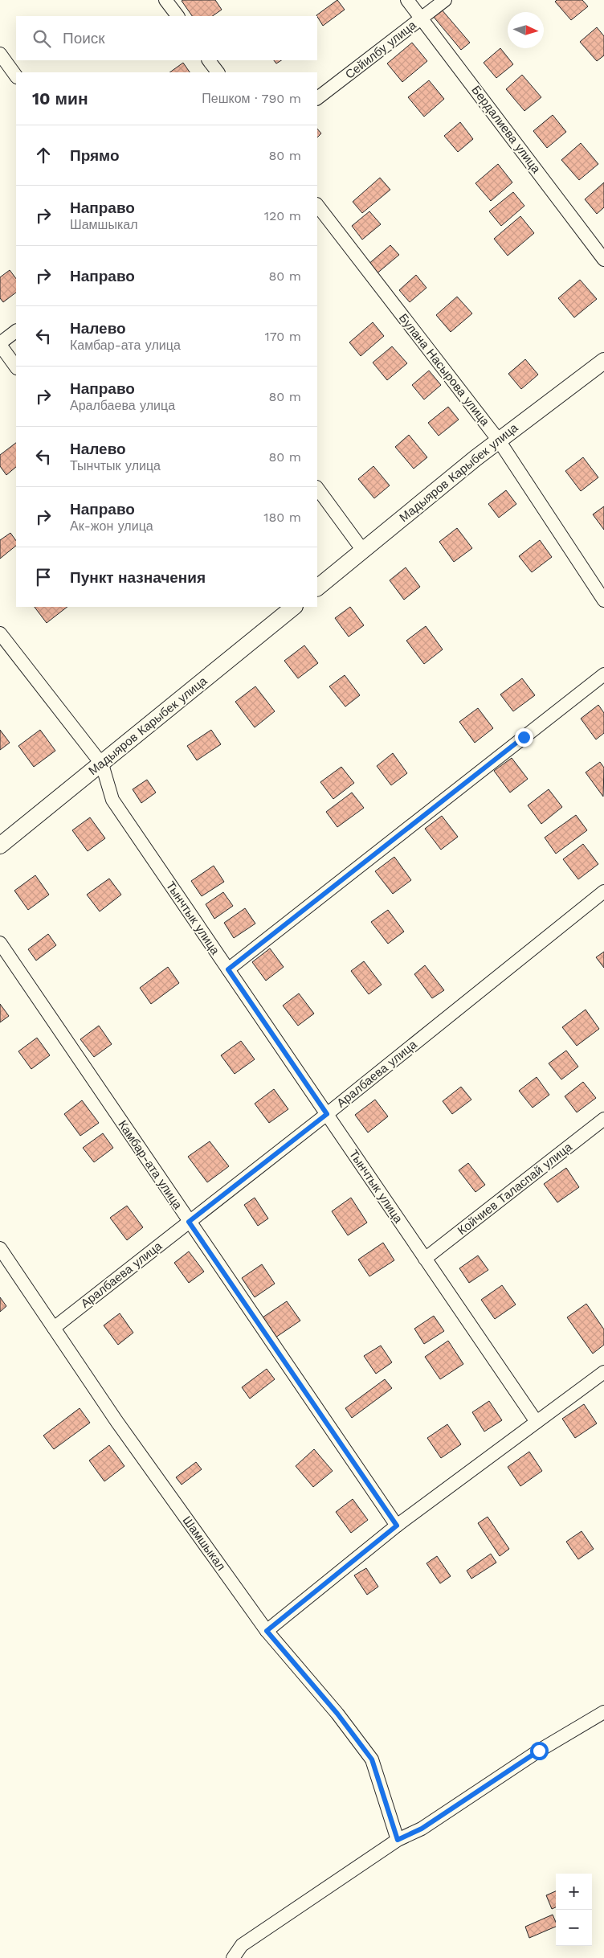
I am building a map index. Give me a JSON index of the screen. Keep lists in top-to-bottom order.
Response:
{
  "streets": {
    "street": [
      "Сейилбу улица",
      "Бердалиева улица",
      "Булана Насырова улица",
      "Мадыяров Карыбек улица",
      "Тынчтык улица",
      "Аралбаева улица",
      "Камбар-ата улица",
      "Койчиев Таласпай улица",
      "Шамшыкал"
    ]
  },
  "crossings": [
    ["Сейилбу улица", "Бердалиева улица"],
    ["Булана Насырова улица", "Мадыяров Карыбек улица"],
    ["Мадыяров Карыбек улица", "Тынчтык улица"],
    ["Тынчтык улица", "Аралбаева улица"],
    ["Тынчтык улица", "Койчиев Таласпай улица"],
    ["Аралбаева улица", "Камбар-ата улица"],
    ["Аралбаева улица", "Шамшыкал"]
  ],
  "north": "right",
  "page": {
    "search": "Поиск",
    "heading": ["10 мин", "Пешком · 790 m"],
    "list": [
      ["Прямо", "80 m"],
      ["Направо", "Шамшыкал", "120 m"],
      ["Направо", "80 m"],
      ["Налево", "Камбар-ата улица", "170 m"],
      ["Направо", "Аралбаева улица", "80 m"],
      ["Налево", "Тынчтык улица", "80 m"],
      ["Направо", "Ак-жон улица", "180 m"],
      "Пункт назначения"
    ],
    "map_buttons": ["+", "−"]
  }
}
